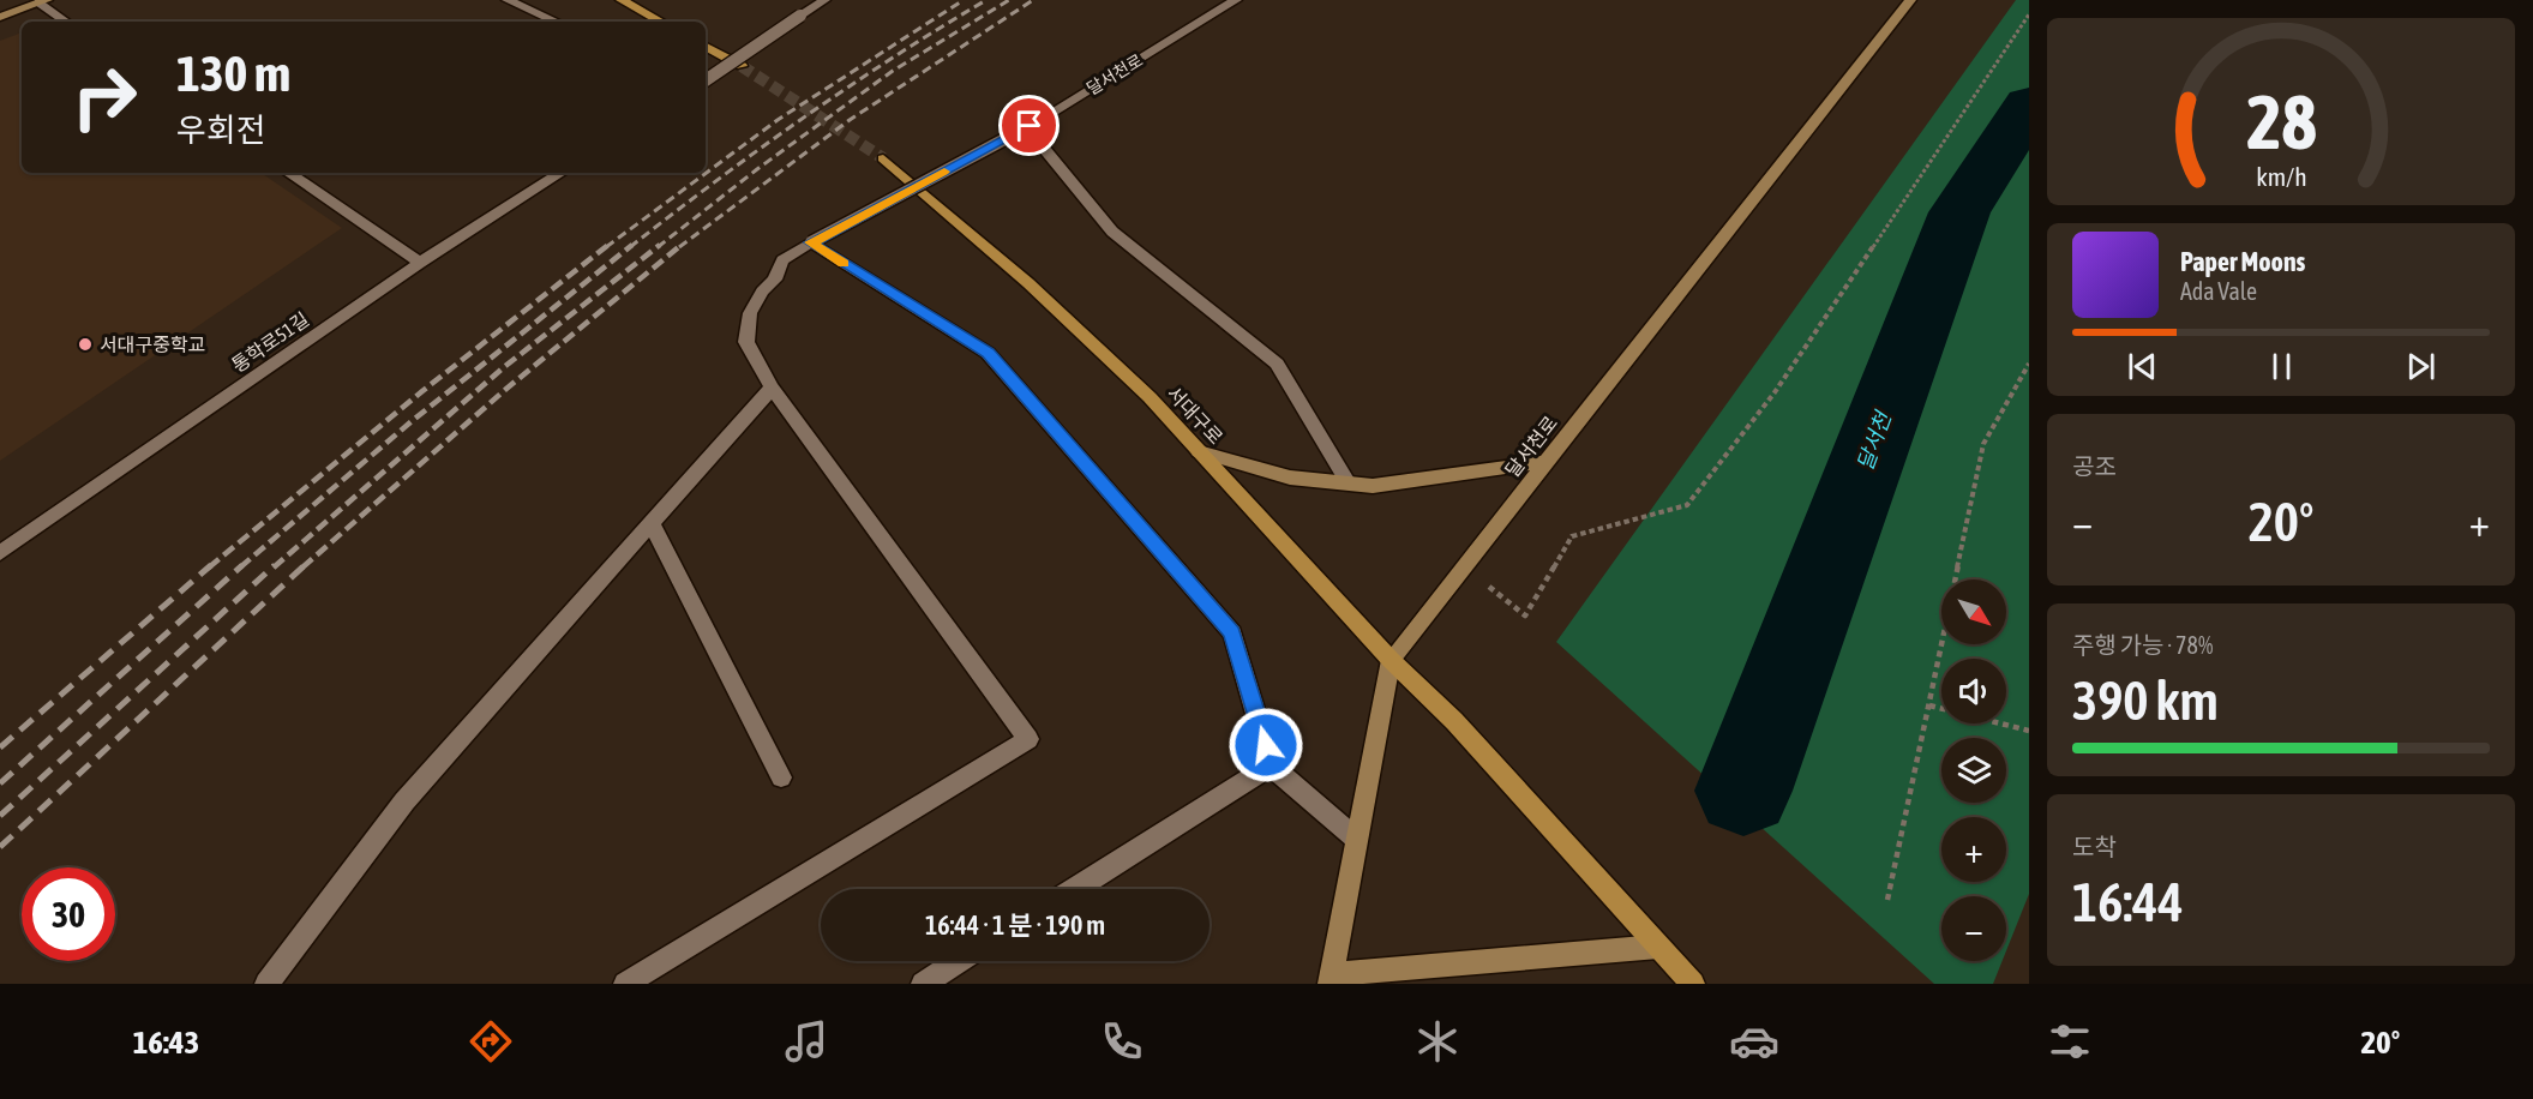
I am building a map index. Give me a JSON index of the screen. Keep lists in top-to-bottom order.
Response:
{
  "streets": {
    "main road": ["달서천로", "서대구로"],
    "street": ["통학로51길"]
  },
  "crossings": [
    ["달서천로", "서대구로"]
  ],
  "water": ["달서천"],
  "places": ["서대구중학교"],
  "north": "bottom right",
  "page": {
    "turn": ["130 m", "우회전"],
    "song": ["Paper Moons", "Ada Vale"],
    "tile": [
      "공조",
      ["주행 가능 · 78%", "390 km"],
      ["도착", "16:44"]
    ],
    "heat": ["−", "20°", "+"],
    "map_buttons": ["+", "−"],
    "limit": "30",
    "trip": "16:44 · 1 분 · 190 m",
    "tabs": ["16:43", "20°"],
    "gauge": ["28", "km/h"]
  }
}
